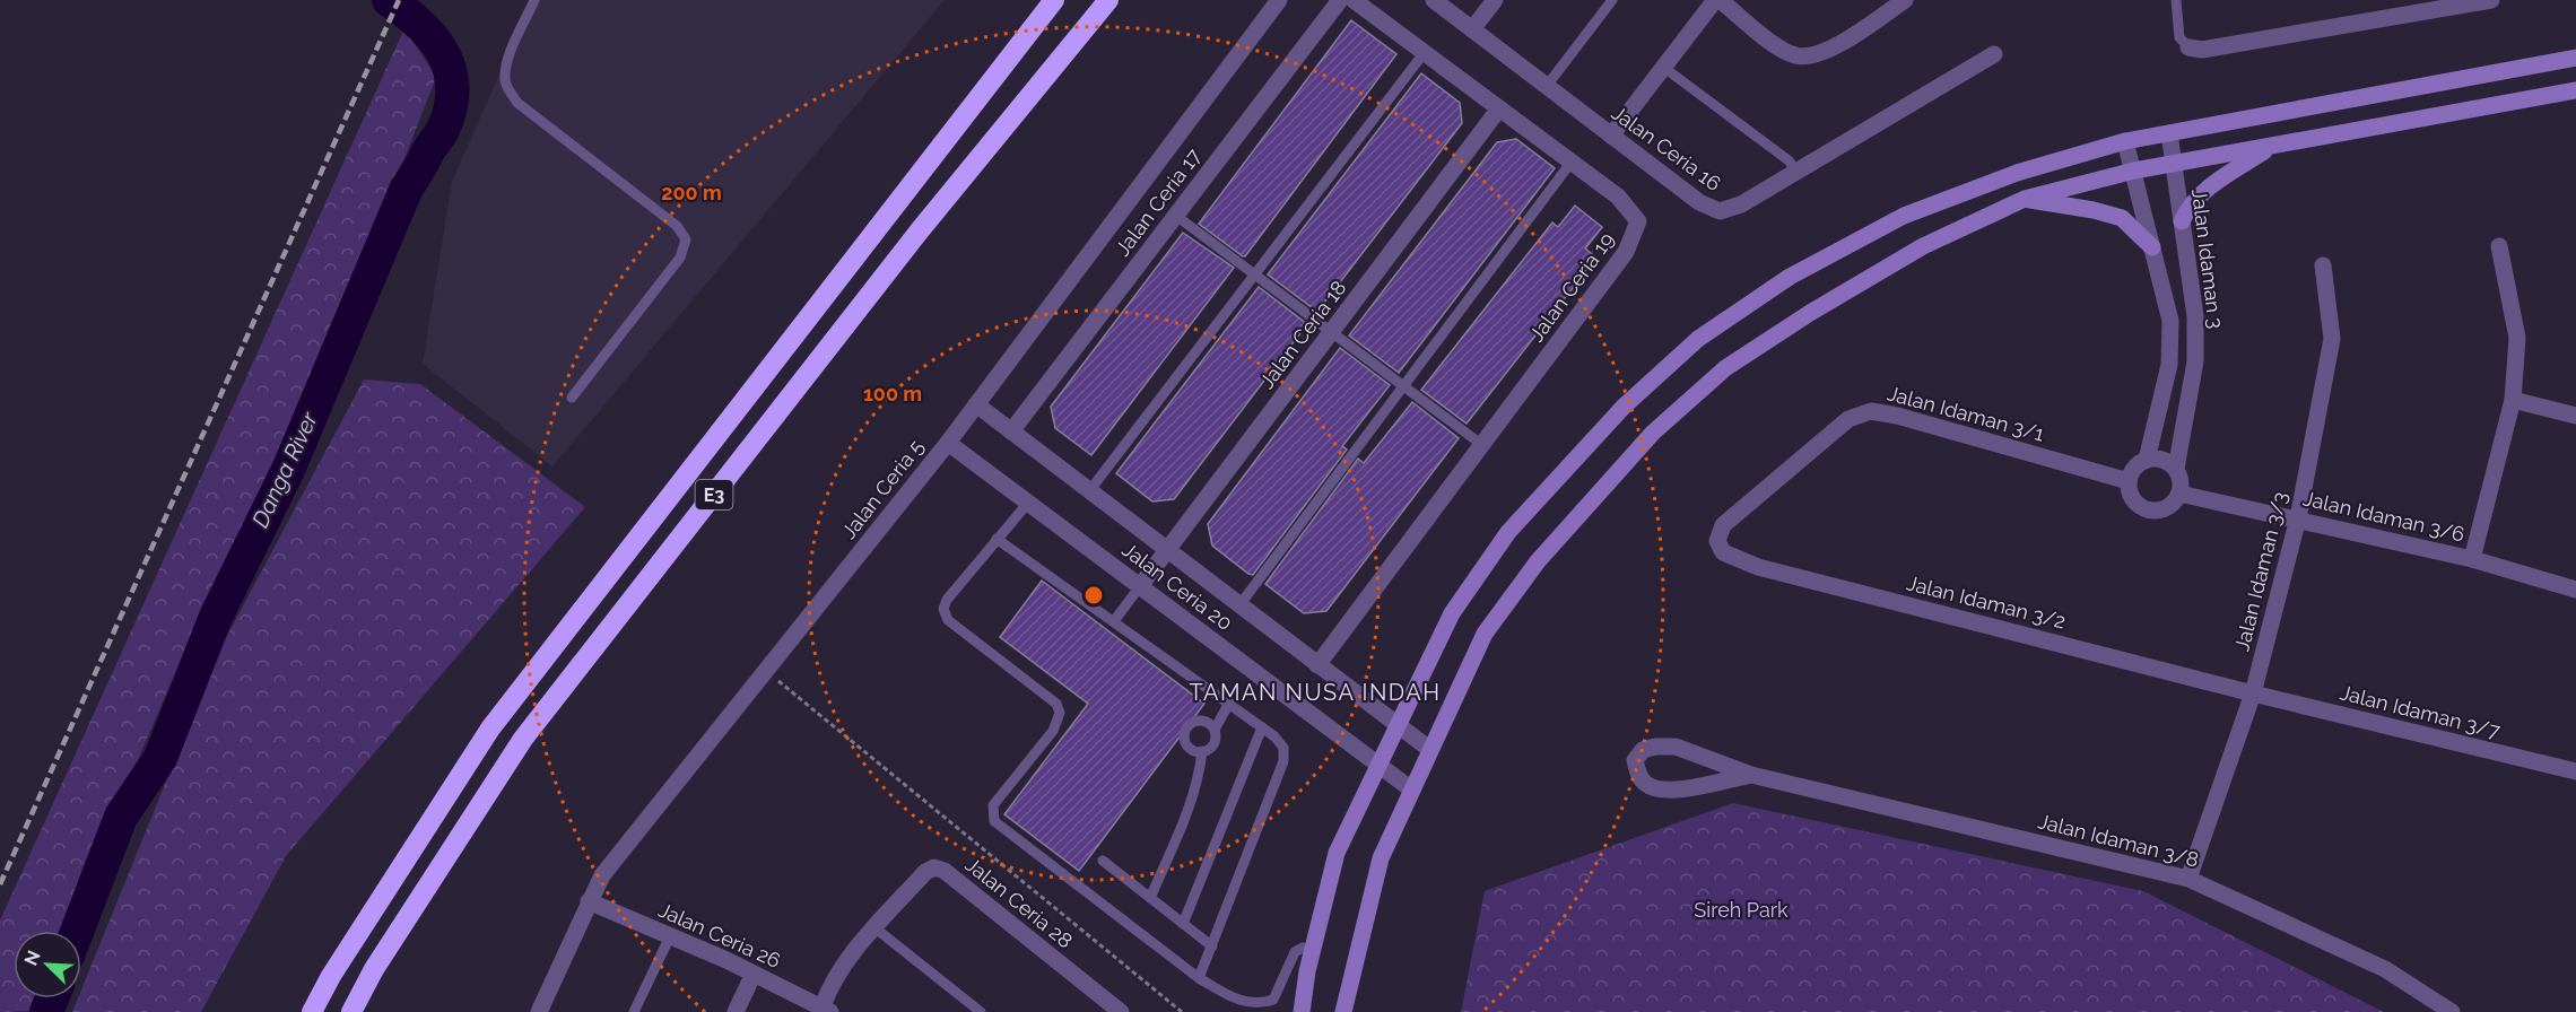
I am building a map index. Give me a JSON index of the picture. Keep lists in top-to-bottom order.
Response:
{
  "streets": {
    "highway": ["E3"],
    "street": [
      "Jalan Ceria 16",
      "Jalan Ceria 17",
      "Jalan Idaman 3",
      "Jalan Ceria 19",
      "Jalan Ceria 18",
      "Jalan Idaman 3/1",
      "Jalan Ceria 5",
      "Jalan Idaman 3/6",
      "Jalan Idaman 3/3",
      "Jalan Ceria 20",
      "Jalan Idaman 3/2",
      "Jalan Idaman 3/7",
      "Jalan Idaman 3/8",
      "Jalan Ceria 28",
      "Jalan Ceria 26"
    ]
  },
  "crossings": [
    ["Jalan Ceria 17", "Jalan Ceria 20"],
    ["Jalan Idaman 3", "Jalan Idaman 3/1"],
    ["Jalan Idaman 3", "Jalan Idaman 3/6"],
    ["Jalan Ceria 19", "Jalan Ceria 18"],
    ["Jalan Ceria 19", "Jalan Ceria 20"],
    ["Jalan Ceria 18", "Jalan Ceria 20"],
    ["Jalan Idaman 3/1", "Jalan Idaman 3/6"],
    ["Jalan Idaman 3/1", "Jalan Idaman 3/2"],
    ["Jalan Ceria 5", "Jalan Ceria 20"],
    ["Jalan Ceria 5", "Jalan Ceria 26"],
    ["Jalan Idaman 3/6", "Jalan Idaman 3/3"],
    ["Jalan Idaman 3/3", "Jalan Idaman 3/2"],
    ["Jalan Idaman 3/3", "Jalan Idaman 3/7"],
    ["Jalan Idaman 3/3", "Jalan Idaman 3/8"],
    ["Jalan Idaman 3/2", "Jalan Idaman 3/7"],
    ["Jalan Ceria 28", "Jalan Ceria 26"]
  ],
  "districts": ["TAMAN NUSA INDAH"],
  "water": ["Danga River"],
  "parks": ["Sireh Park"],
  "north": "top left",
  "rings": ["200 m", "100 m"]
}
